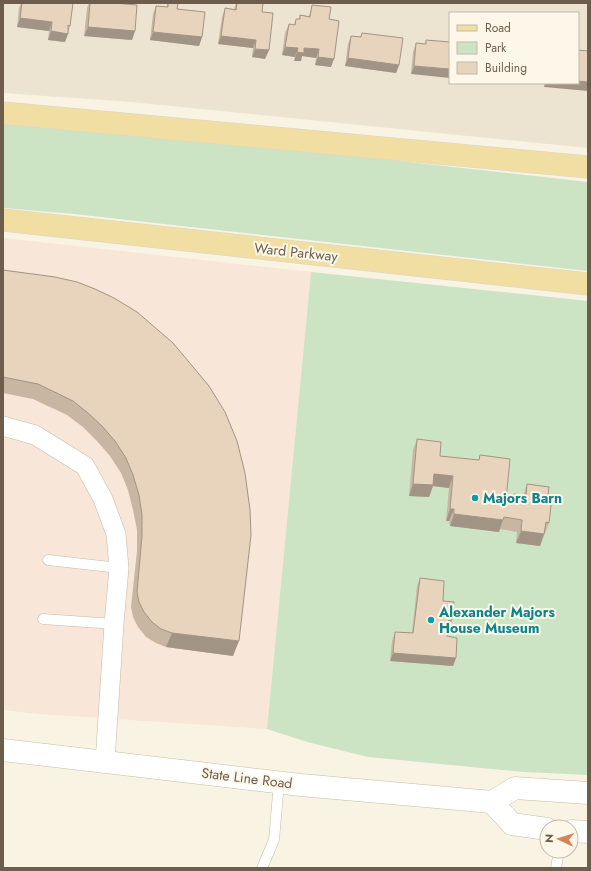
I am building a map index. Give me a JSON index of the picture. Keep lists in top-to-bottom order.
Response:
{
  "streets": {
    "main road": ["Ward Parkway", "State Line Road"]
  },
  "places": ["Majors Barn", "Alexander Majors House Museum"],
  "legend": ["Road", "Park", "Building"],
  "north": "left"
}
